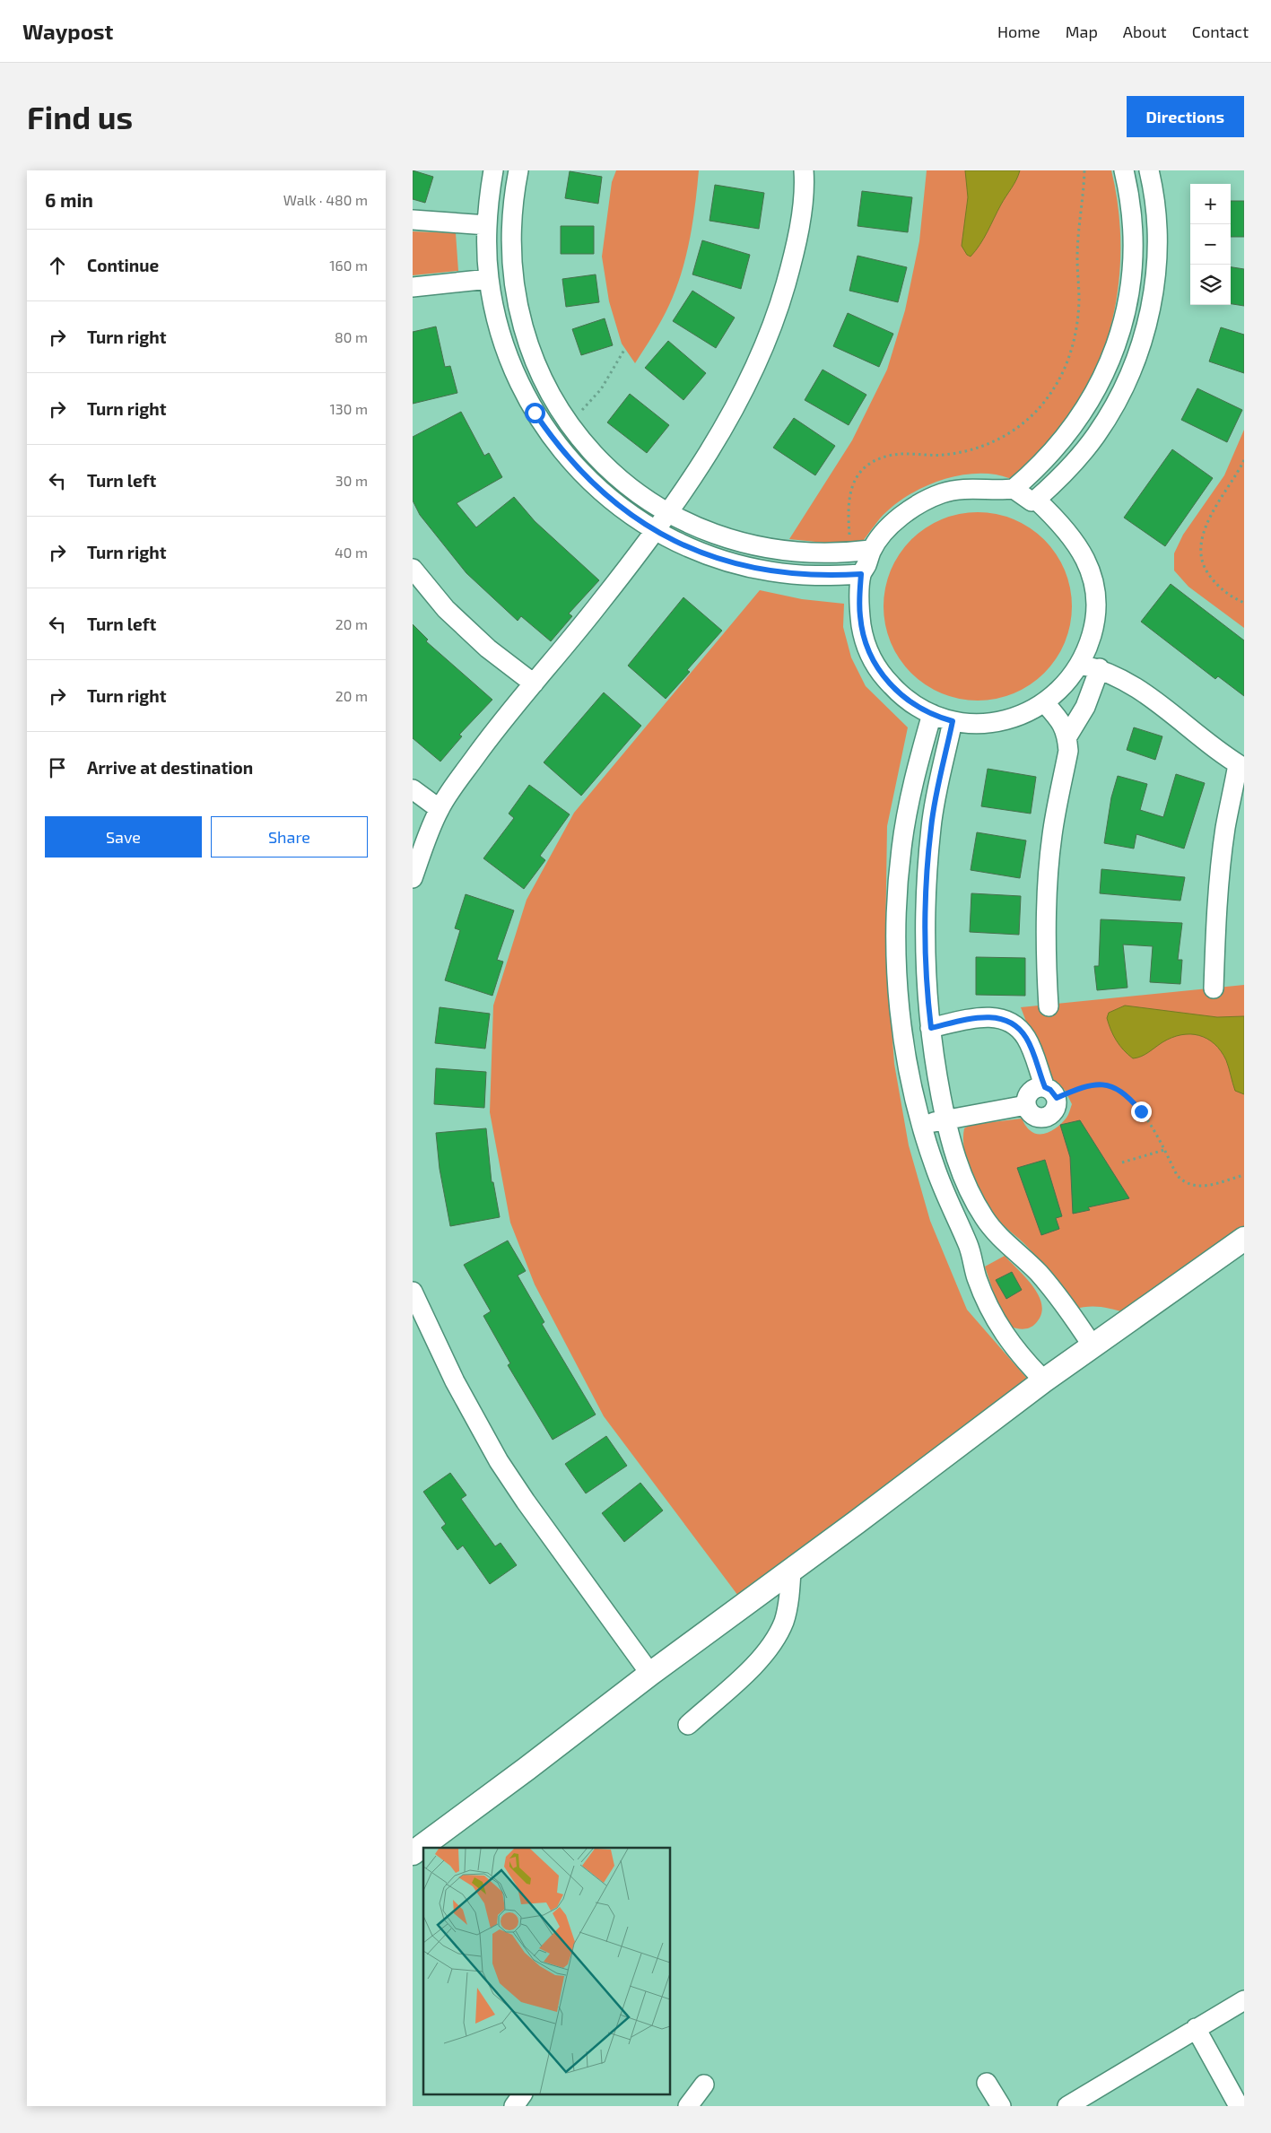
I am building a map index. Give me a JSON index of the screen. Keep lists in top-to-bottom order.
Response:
{
  "page": {
    "header": "Waypost",
    "nav": [
      "Home",
      "Map",
      "About",
      "Contact"
    ],
    "buttons": [
      "Directions",
      ["Save", "Share"]
    ],
    "title": "Find us",
    "heading": ["6 min", "Walk · 480 m"],
    "map_buttons": ["+", "−"],
    "list": [
      ["Continue", "160 m"],
      ["Turn right", "80 m"],
      ["Turn right", "130 m"],
      ["Turn left", "30 m"],
      ["Turn right", "40 m"],
      ["Turn left", "20 m"],
      ["Turn right", "20 m"],
      "Arrive at destination"
    ]
  }
}
